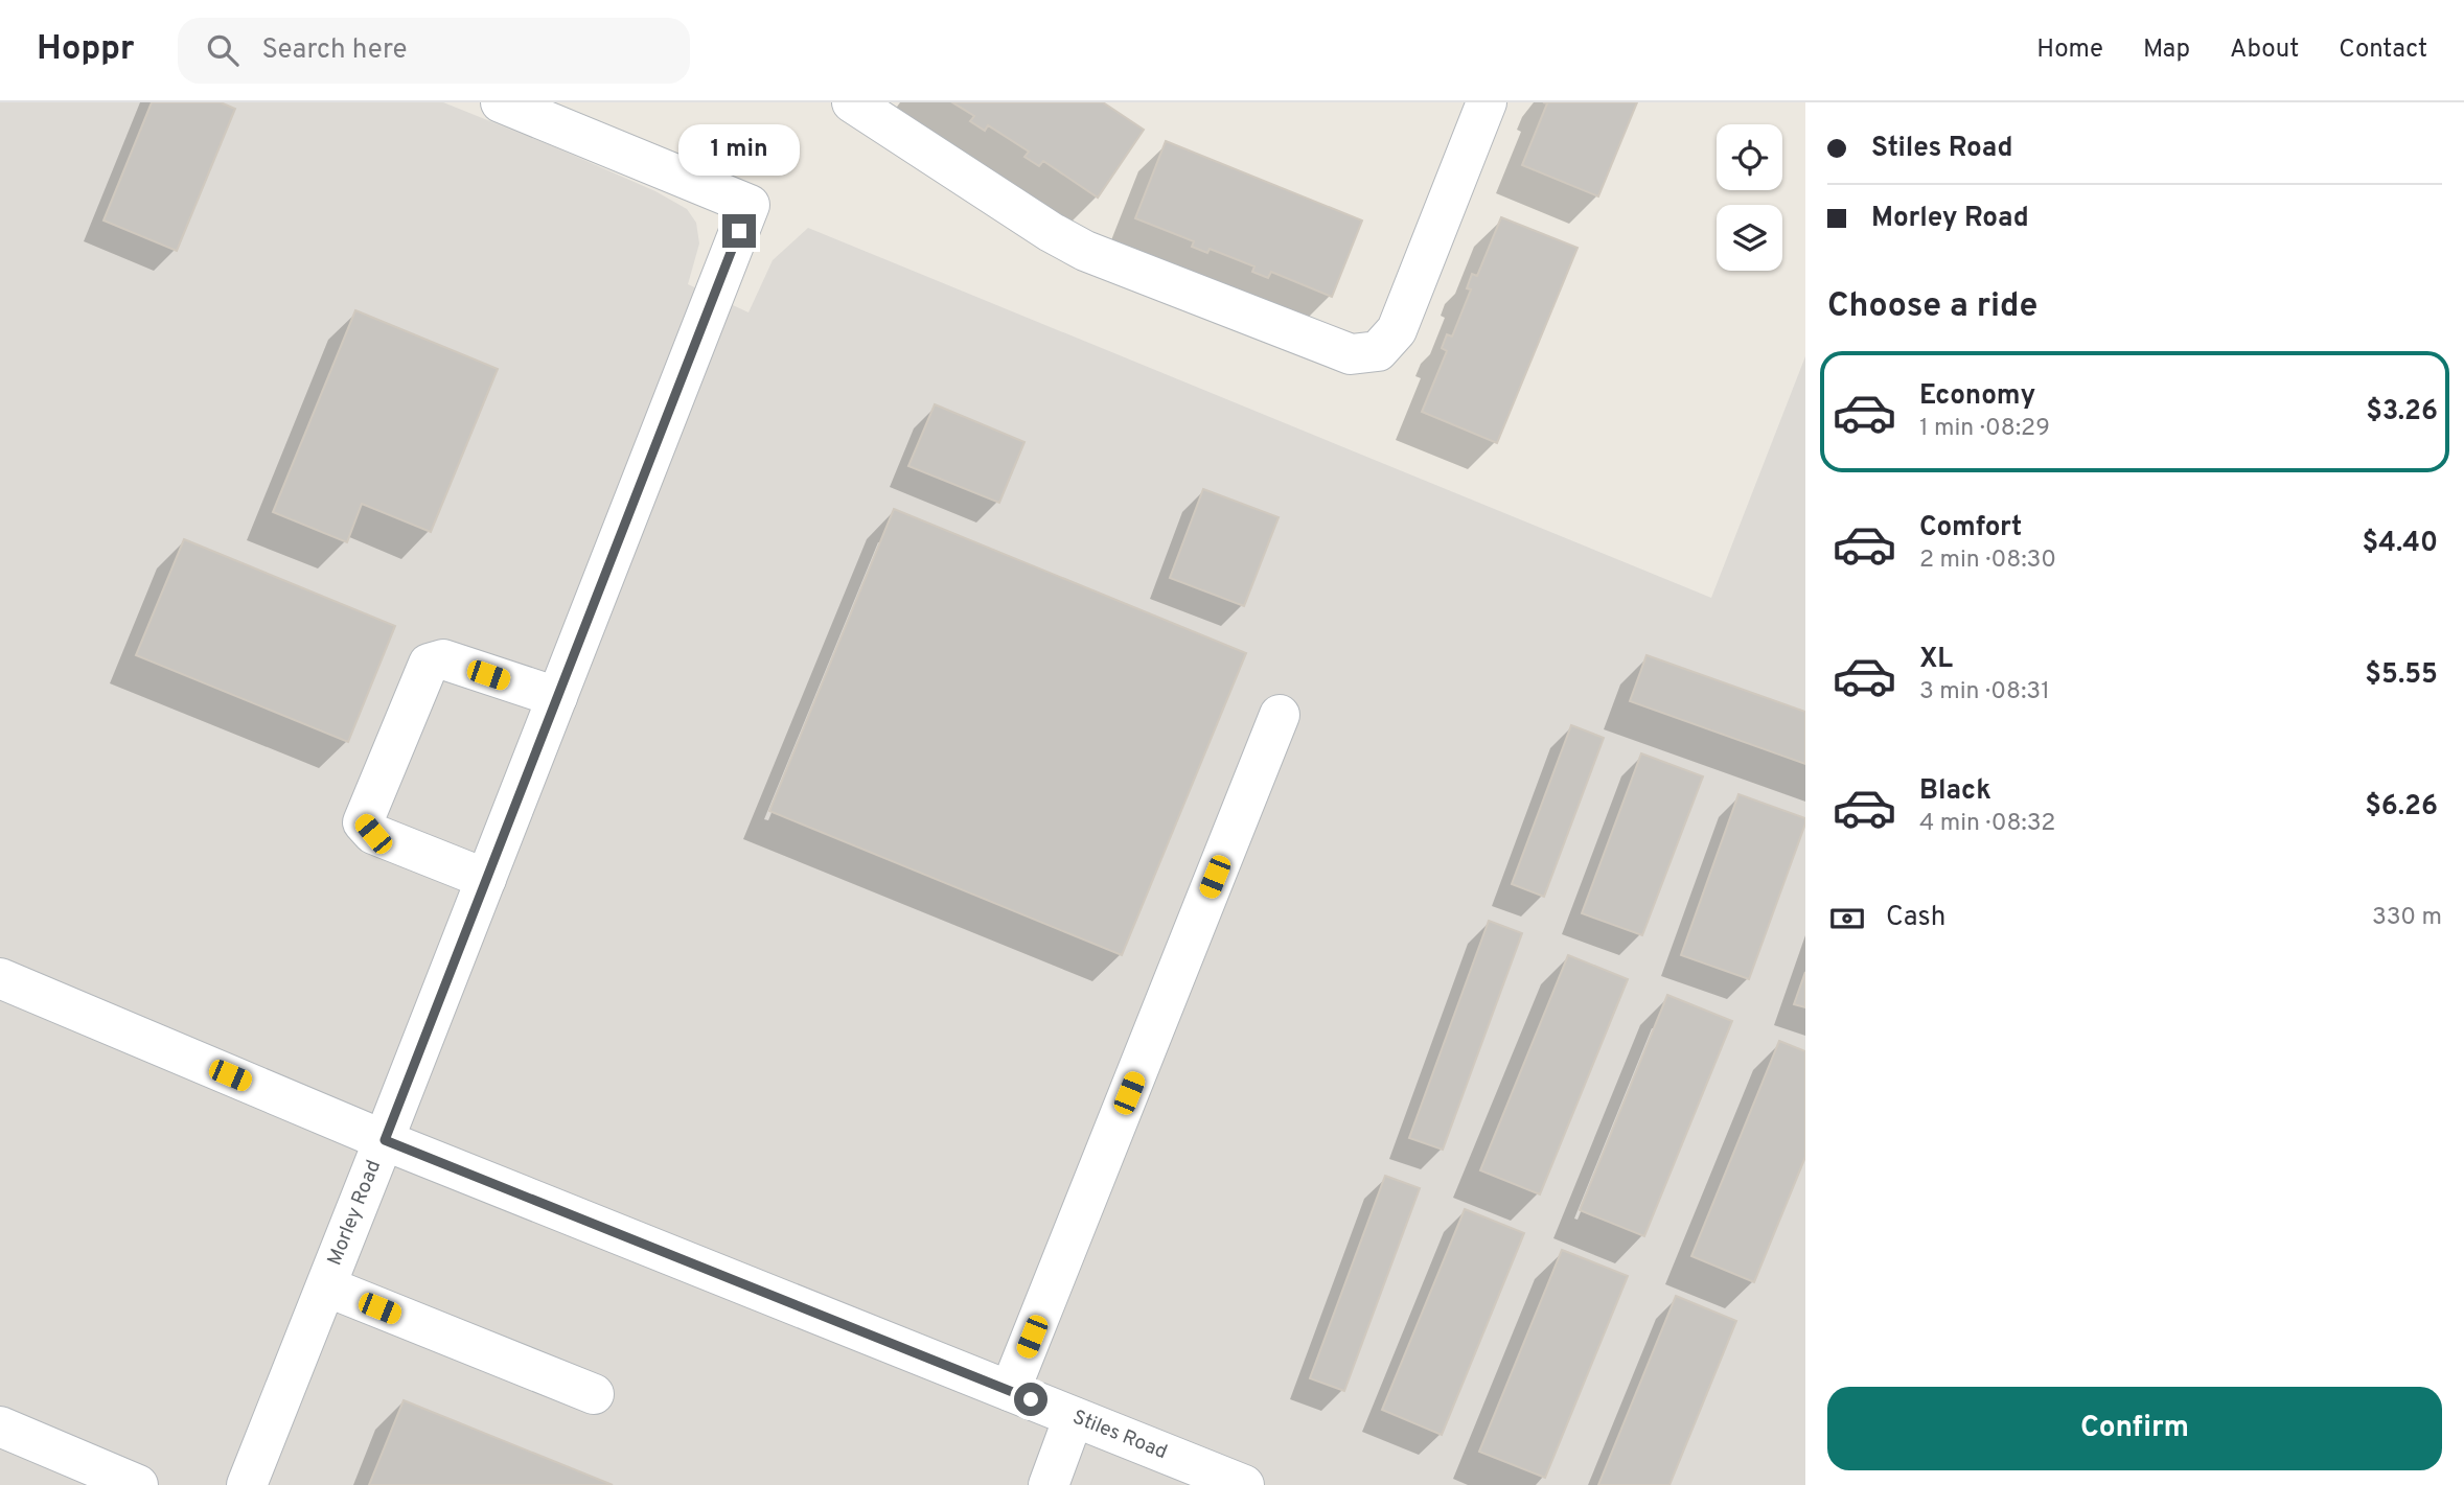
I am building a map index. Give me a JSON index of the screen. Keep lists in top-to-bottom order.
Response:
{
  "streets": {
    "street": ["Morley Road", "Stiles Road"]
  },
  "crossings": [
    ["Morley Road", "Stiles Road"]
  ],
  "page": {
    "header": "Hoppr",
    "search": "Search here",
    "nav": [
      "Home",
      "Map",
      "About",
      "Contact"
    ],
    "banner": ["Stiles Road", "Morley Road"],
    "bubble": "1 min",
    "heading": "Choose a ride",
    "list": [
      {
        "name": "Economy",
        "note": "1 min · 08:29",
        "value": "$3.26"
      },
      {
        "name": "Comfort",
        "note": "2 min · 08:30",
        "value": "$4.40"
      },
      {
        "name": "XL",
        "note": "3 min · 08:31",
        "value": "$5.55"
      },
      {
        "name": "Black",
        "note": "4 min · 08:32",
        "value": "$6.26"
      }
    ],
    "pay": ["Cash", "330 m"],
    "buttons": "Confirm"
  }
}
